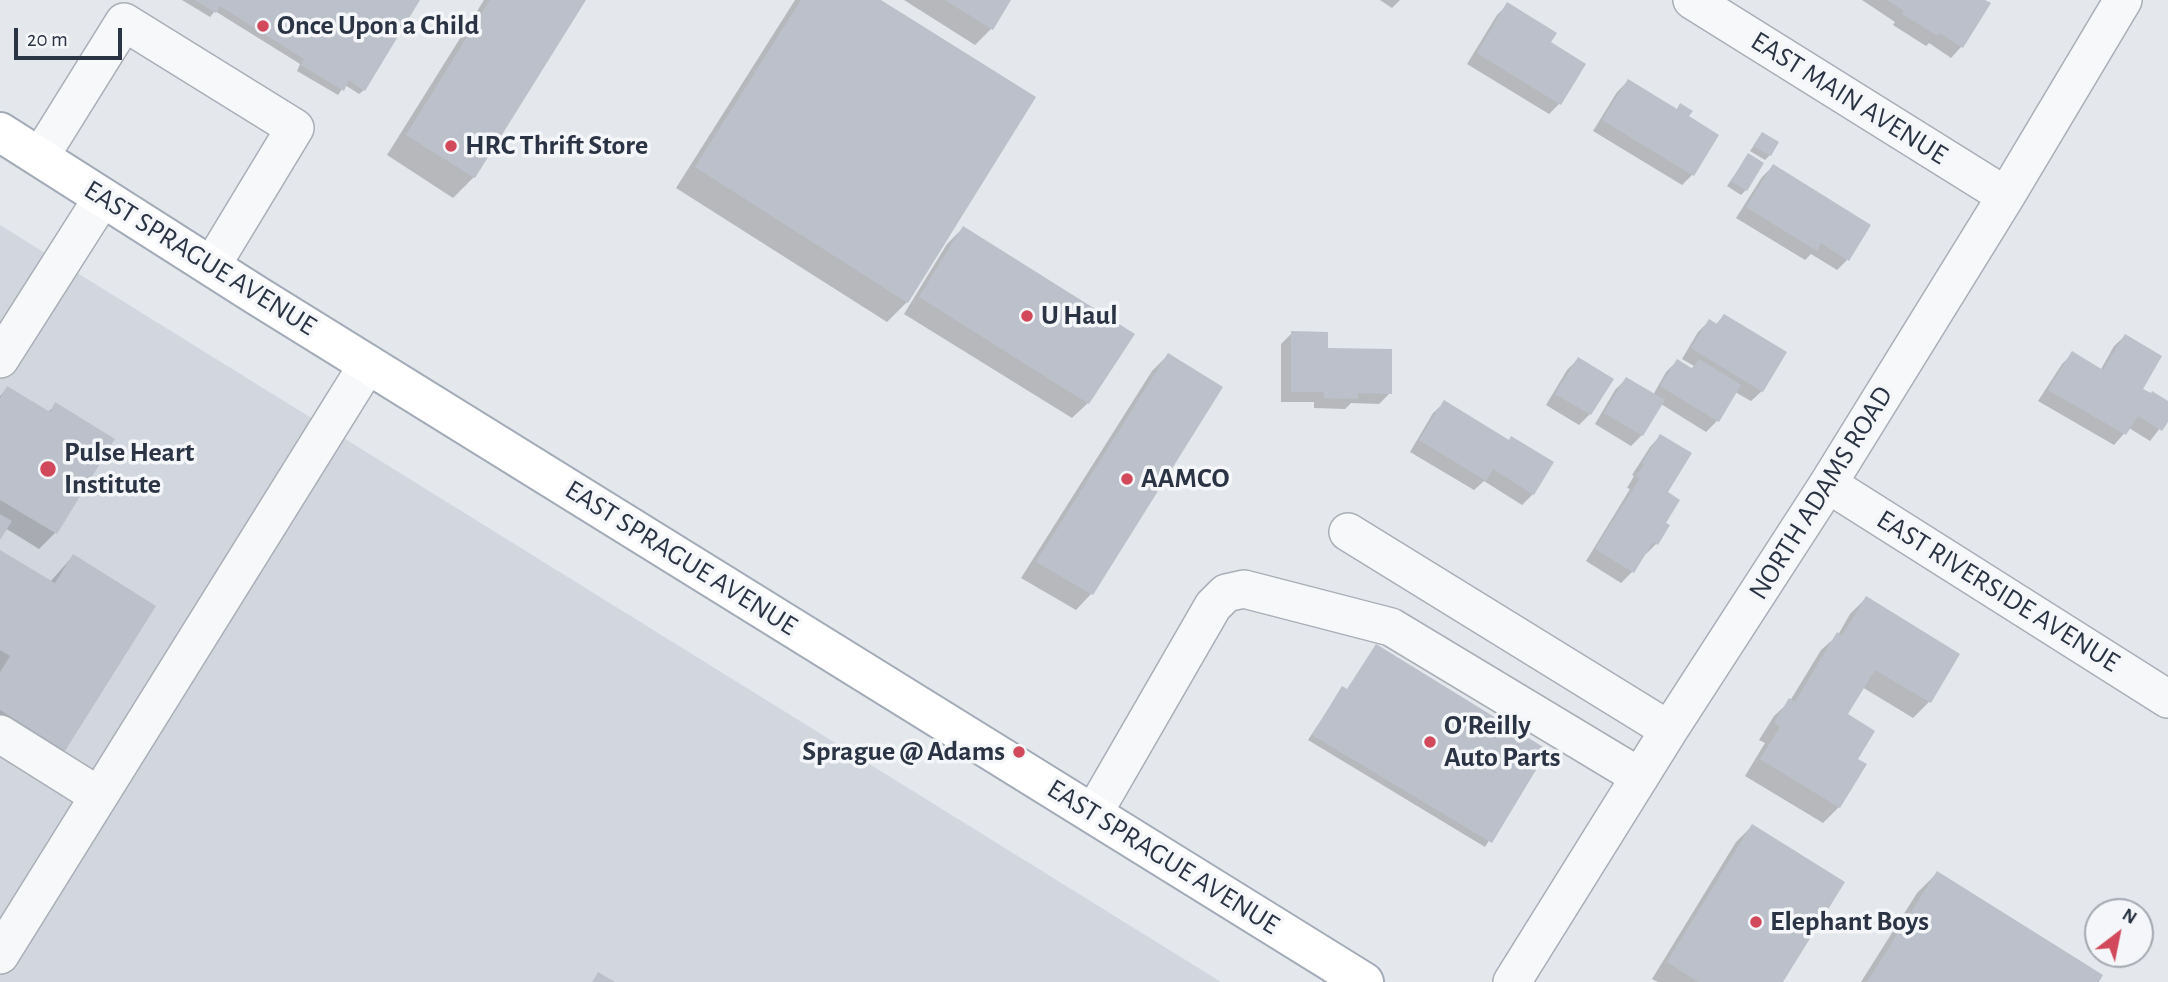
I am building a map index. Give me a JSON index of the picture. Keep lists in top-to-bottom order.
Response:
{
  "streets": {
    "main road": ["EAST SPRAGUE AVENUE"],
    "street": ["EAST MAIN AVENUE", "NORTH ADAMS ROAD", "EAST RIVERSIDE AVENUE"]
  },
  "crossings": [
    ["EAST MAIN AVENUE", "NORTH ADAMS ROAD"],
    ["NORTH ADAMS ROAD", "EAST RIVERSIDE AVENUE"]
  ],
  "places": [
    "Once Upon a Child",
    "HRC Thrift Store",
    "U Haul",
    "Pulse Heart Institute",
    "AAMCO",
    "O'Reilly Auto Parts",
    "Sprague @ Adams",
    "Elephant Boys"
  ],
  "scale_bar": "20 m",
  "north": "top right"
}
